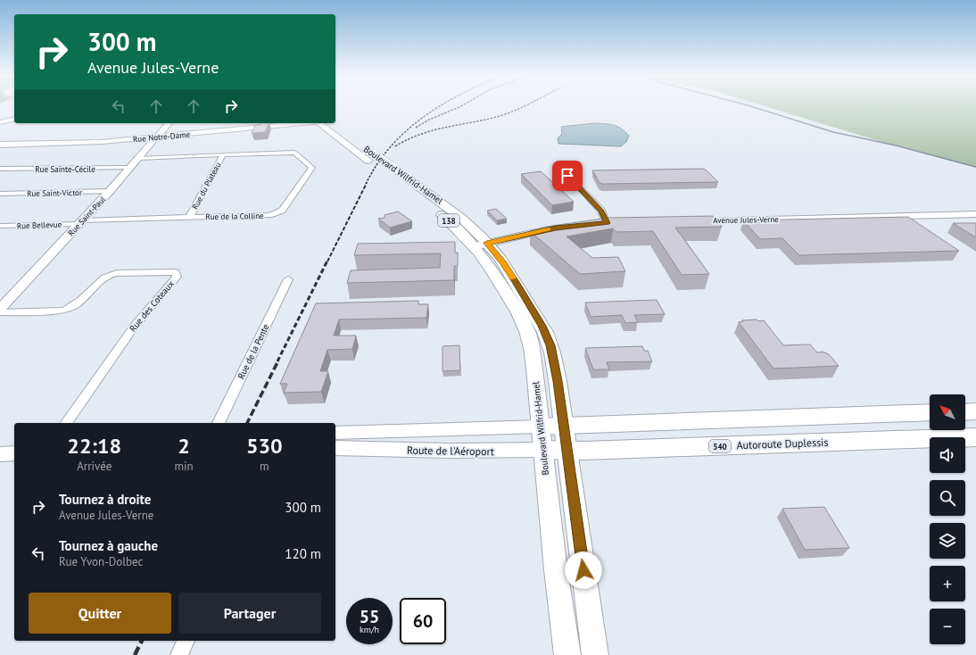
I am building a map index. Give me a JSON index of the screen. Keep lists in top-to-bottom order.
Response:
{
  "streets": {
    "highway": ["Autoroute Duplessis", "540", "Route de l'Aéroport"],
    "main road": ["Boulevard Wilfrid-Hamel", "138"],
    "street": [
      "Rue Notre-Dame",
      "Rue Sainte-Cécile",
      "Rue du Plateau",
      "Rue Saint-Victor",
      "Rue Saint-Paul",
      "Rue de la Colline",
      "Avenue Jules-Verne",
      "Rue Bellevue",
      "Rue des Coteaux",
      "Rue de la Pente"
    ]
  },
  "crossings": [
    ["Rue Notre-Dame", "Rue Saint-Paul"],
    ["Rue Sainte-Cécile", "Rue Saint-Paul"],
    ["Boulevard Wilfrid-Hamel", "Autoroute Duplessis"],
    ["Boulevard Wilfrid-Hamel", "Route de l'Aéroport"],
    ["Rue du Plateau", "Rue de la Colline"],
    ["Rue Saint-Victor", "Rue Saint-Paul"],
    ["Rue Saint-Paul", "Rue de la Colline"],
    ["Rue Saint-Paul", "Rue Bellevue"],
    ["Rue de la Colline", "Rue Bellevue"],
    ["Autoroute Duplessis", "Route de l'Aéroport"]
  ],
  "north": "top left",
  "page": {
    "turn": ["300 m", "Avenue Jules-Verne"],
    "map_buttons": ["+", "−"],
    "eta": [
      "22:18",
      "Arrivée",
      "2",
      "min",
      "530",
      "m"
    ],
    "list": [
      {
        "name": "Tournez à droite",
        "note": "Avenue Jules-Verne",
        "value": "300 m"
      },
      {
        "name": "Tournez à gauche",
        "note": "Rue Yvon-Dolbec",
        "value": "120 m"
      }
    ],
    "buttons": ["Quitter", "Partager"],
    "speed": "55 km/h",
    "limit": "60"
  }
}
